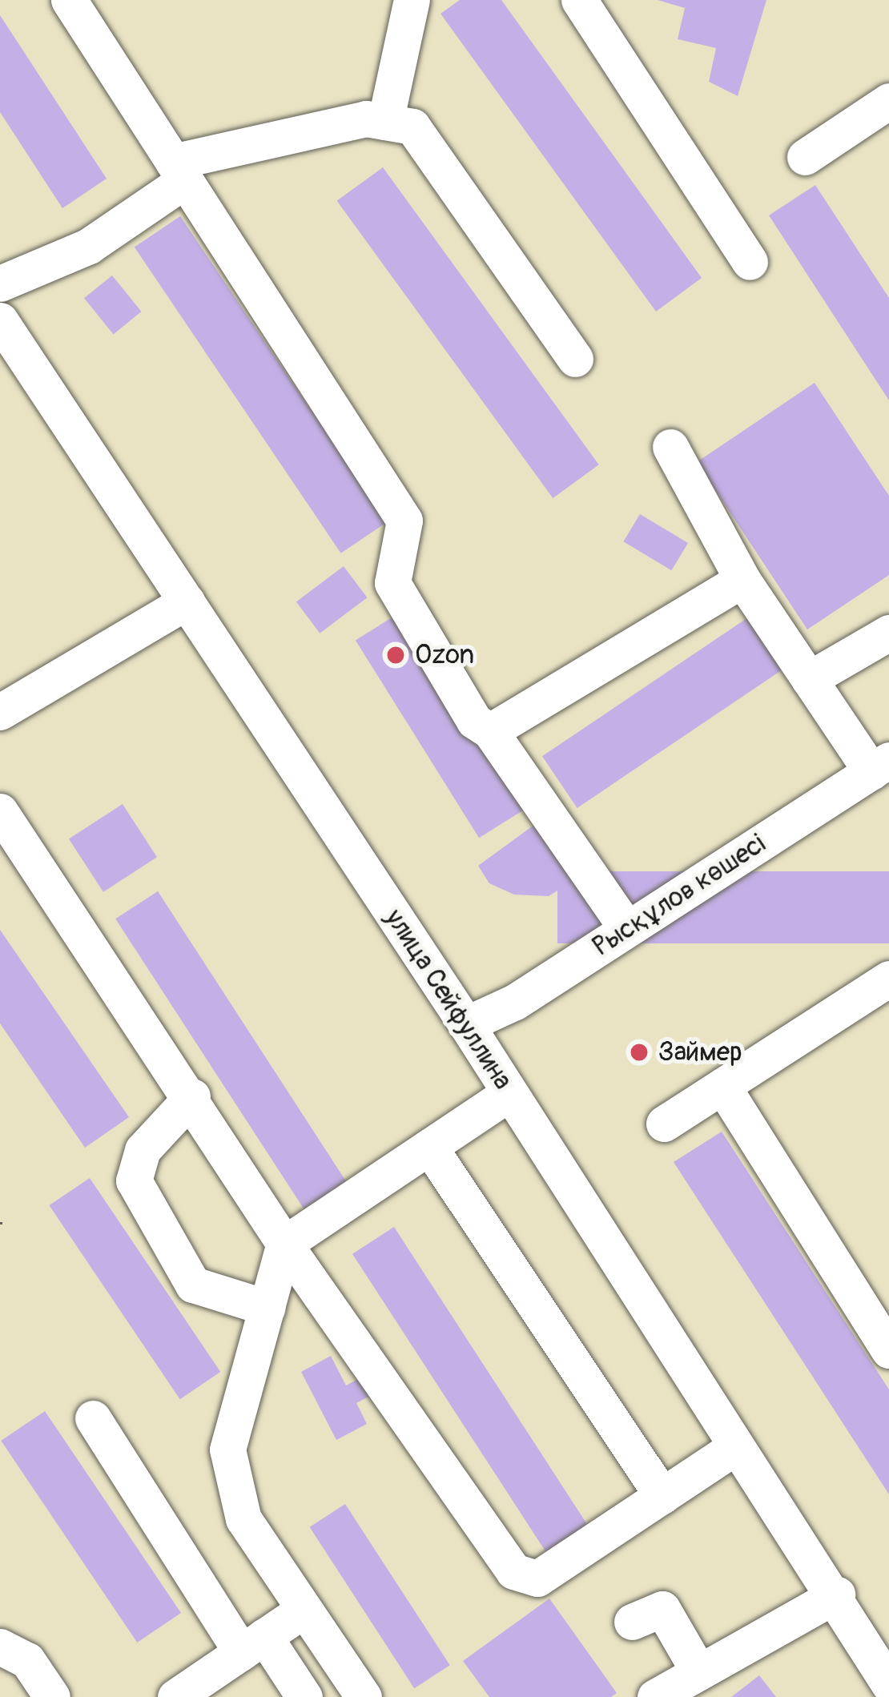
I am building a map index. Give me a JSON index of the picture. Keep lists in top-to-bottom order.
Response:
{
  "streets": {
    "street": ["Рысқұлов көшесі", "улица Сейфуллина"]
  },
  "crossings": [
    ["Рысқұлов көшесі", "улица Сейфуллина"]
  ],
  "places": ["Ozon", "Займер"]
}
